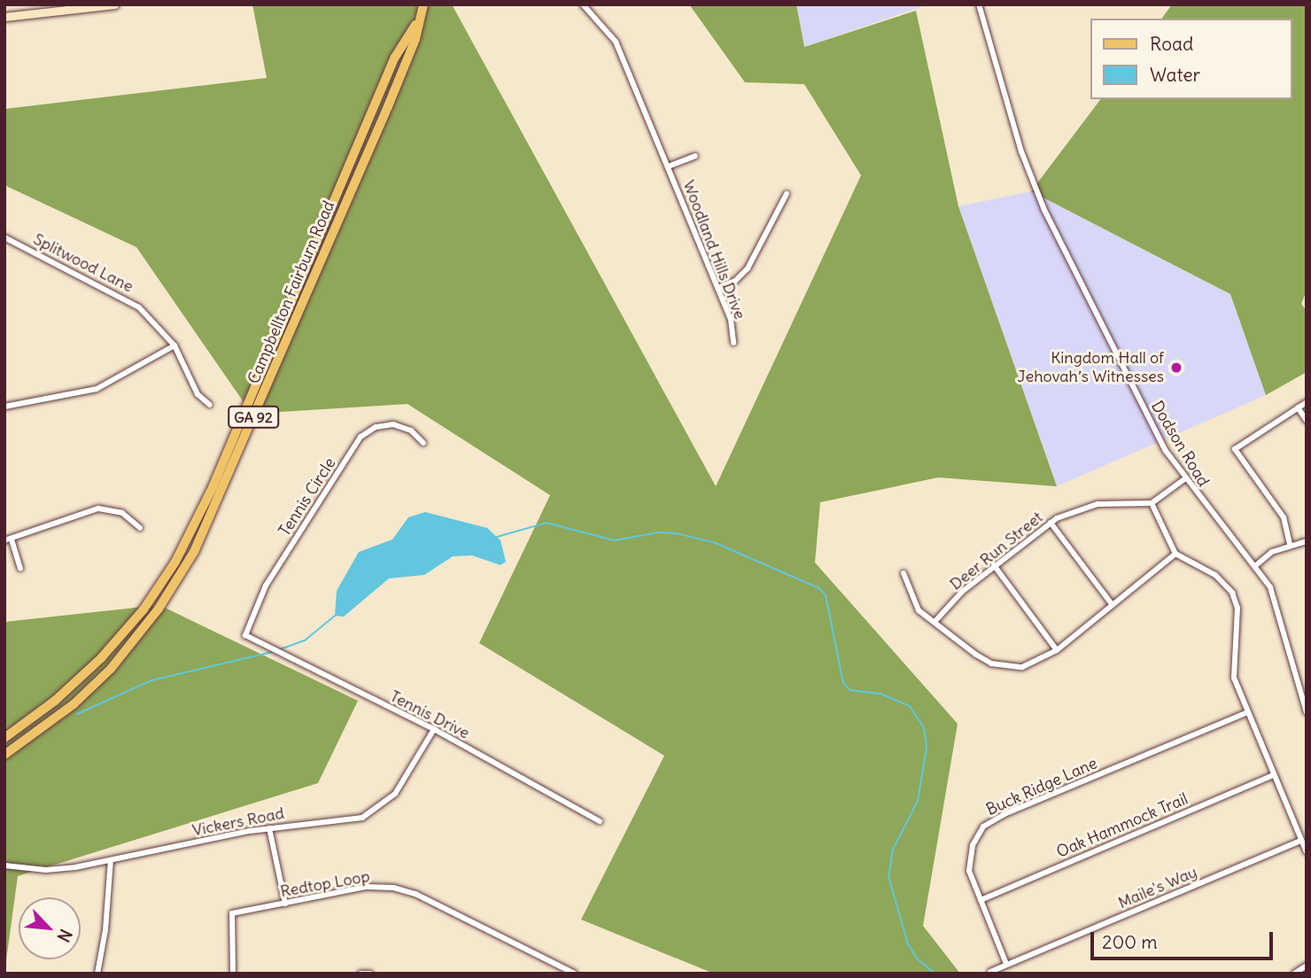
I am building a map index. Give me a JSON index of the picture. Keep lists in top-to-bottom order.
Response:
{
  "streets": {
    "main road": ["Campbellton Fairburn Road", "GA 92"],
    "street": [
      "Woodland Hills Drive",
      "Splitwood Lane",
      "Dodson Road",
      "Tennis Circle",
      "Deer Run Street",
      "Tennis Drive",
      "Buck Ridge Lane",
      "Vickers Road",
      "Oak Hammock Trail",
      "Redtop Loop",
      "Maile's Way"
    ]
  },
  "crossings": [
    ["Tennis Circle", "Tennis Drive"],
    ["Tennis Drive", "Vickers Road"],
    ["Buck Ridge Lane", "Oak Hammock Trail"],
    ["Buck Ridge Lane", "Maile's Way"]
  ],
  "places": ["Kingdom Hall of Jehovah’s Witnesses"],
  "legend": ["Road", "Water"],
  "scale_bar": "200 m",
  "north": "bottom right"
}
